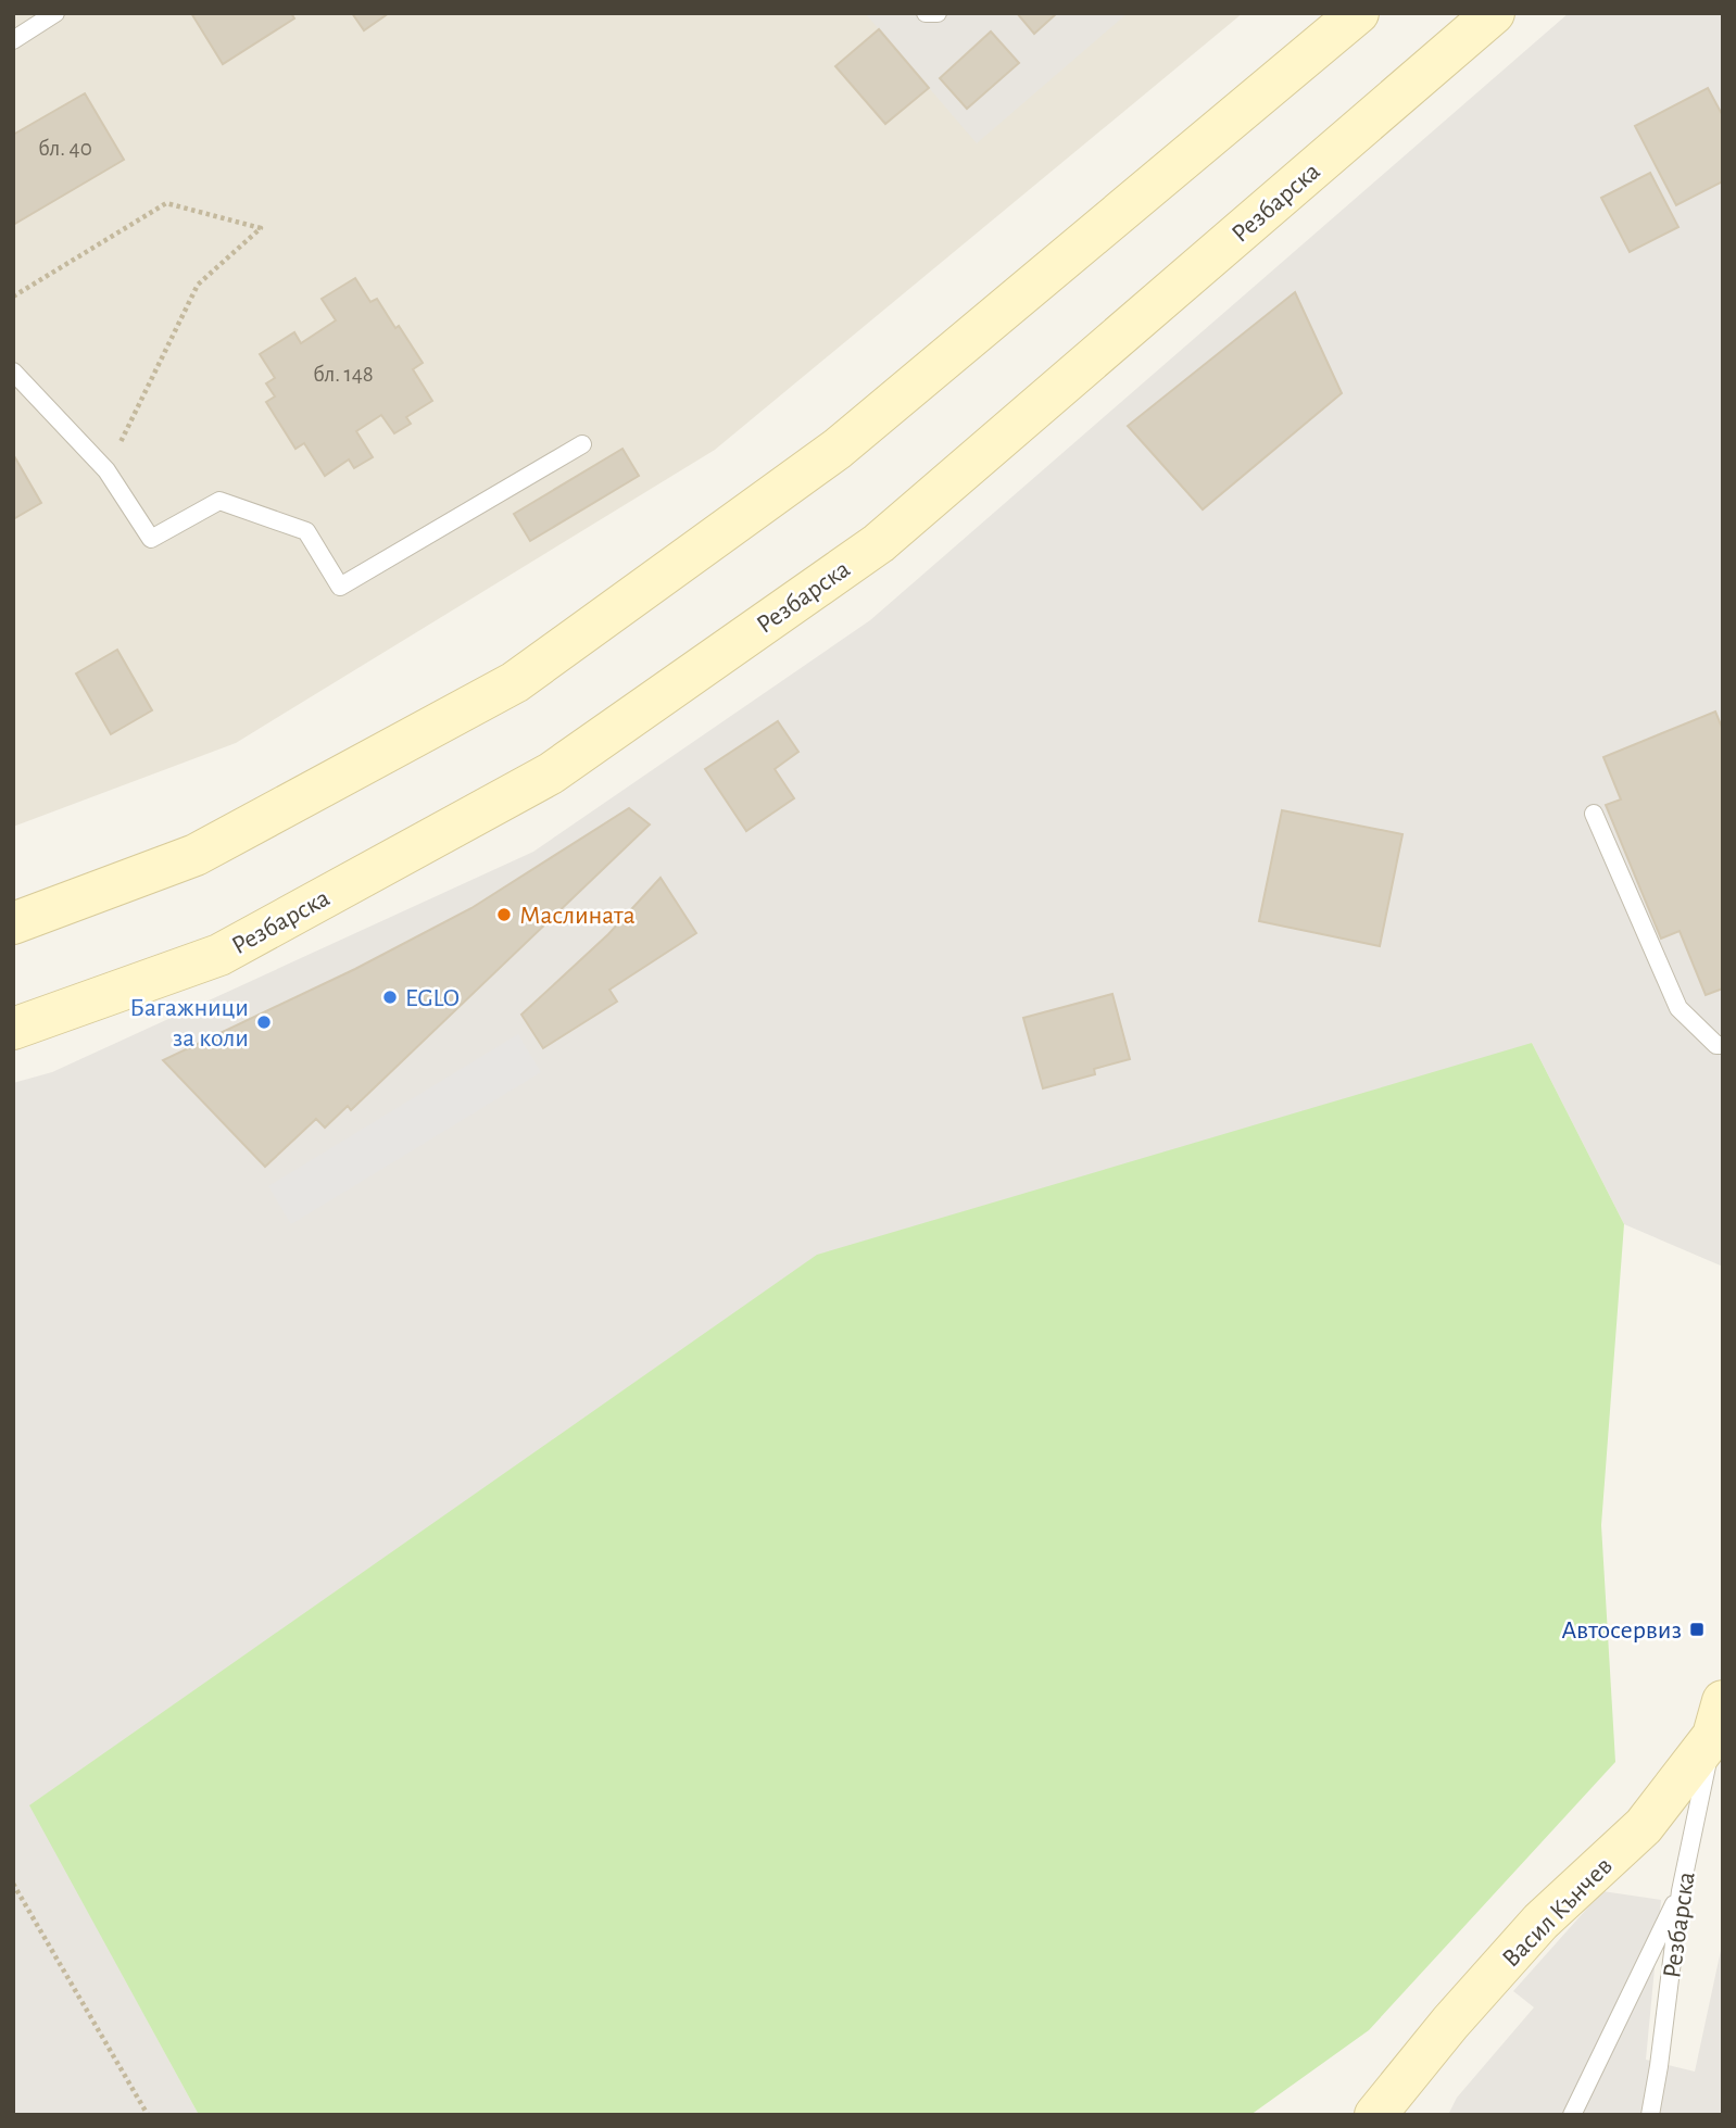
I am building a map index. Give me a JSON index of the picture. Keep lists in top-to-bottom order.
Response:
{
  "streets": {
    "street": ["Резбарска", "Васил Кънчев"]
  },
  "crossings": [
    ["Резбарска", "Васил Кънчев"]
  ],
  "places": {
    "other": ["Маслината", "EGLO", "Багажници за коли"],
    "transit": ["Автосервиз"]
  },
  "house_numbers": ["бл. 40", "бл. 148"]
}
